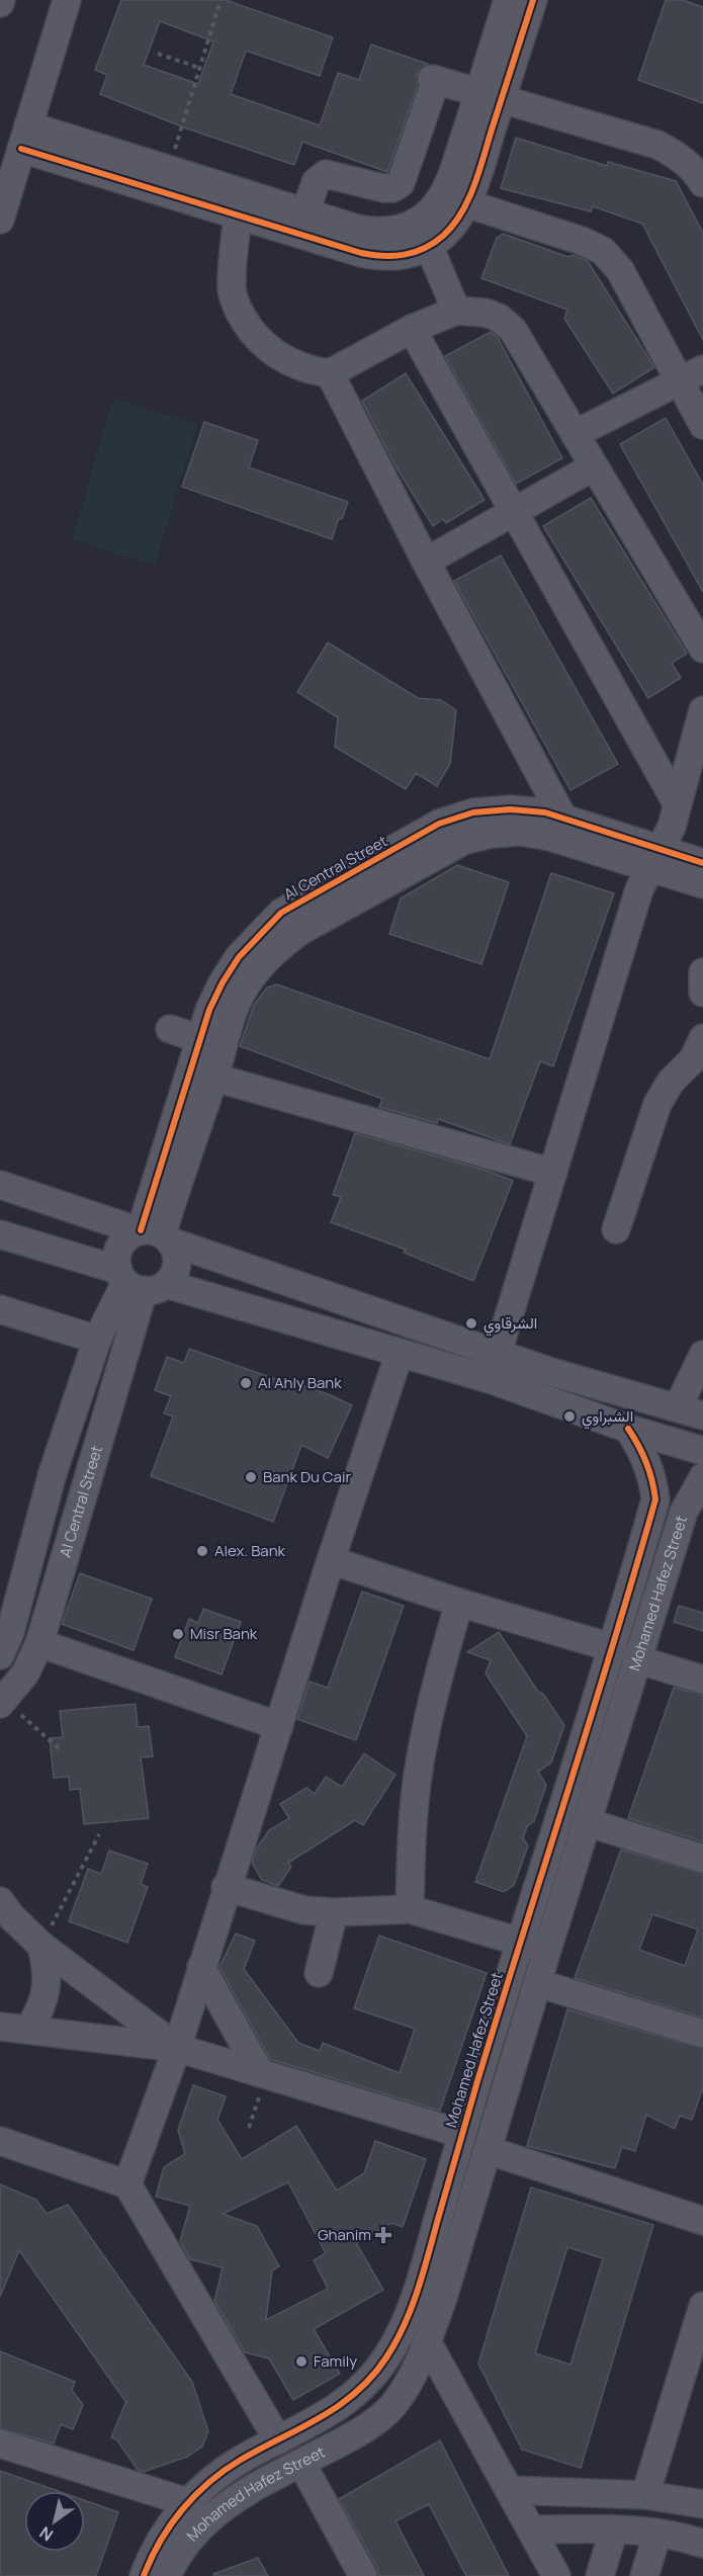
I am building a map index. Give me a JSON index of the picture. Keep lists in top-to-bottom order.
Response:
{
  "streets": {
    "street": ["Al Central Street", "Mohamed Hafez Street"]
  },
  "places": {
    "other": [
      "الشرقاوي",
      "Al Ahly Bank",
      "الشبراوي",
      "Bank Du Cair",
      "Alex. Bank",
      "Misr Bank",
      "Family"
    ],
    "health": ["Ghanim"]
  },
  "north": "bottom left"
}
